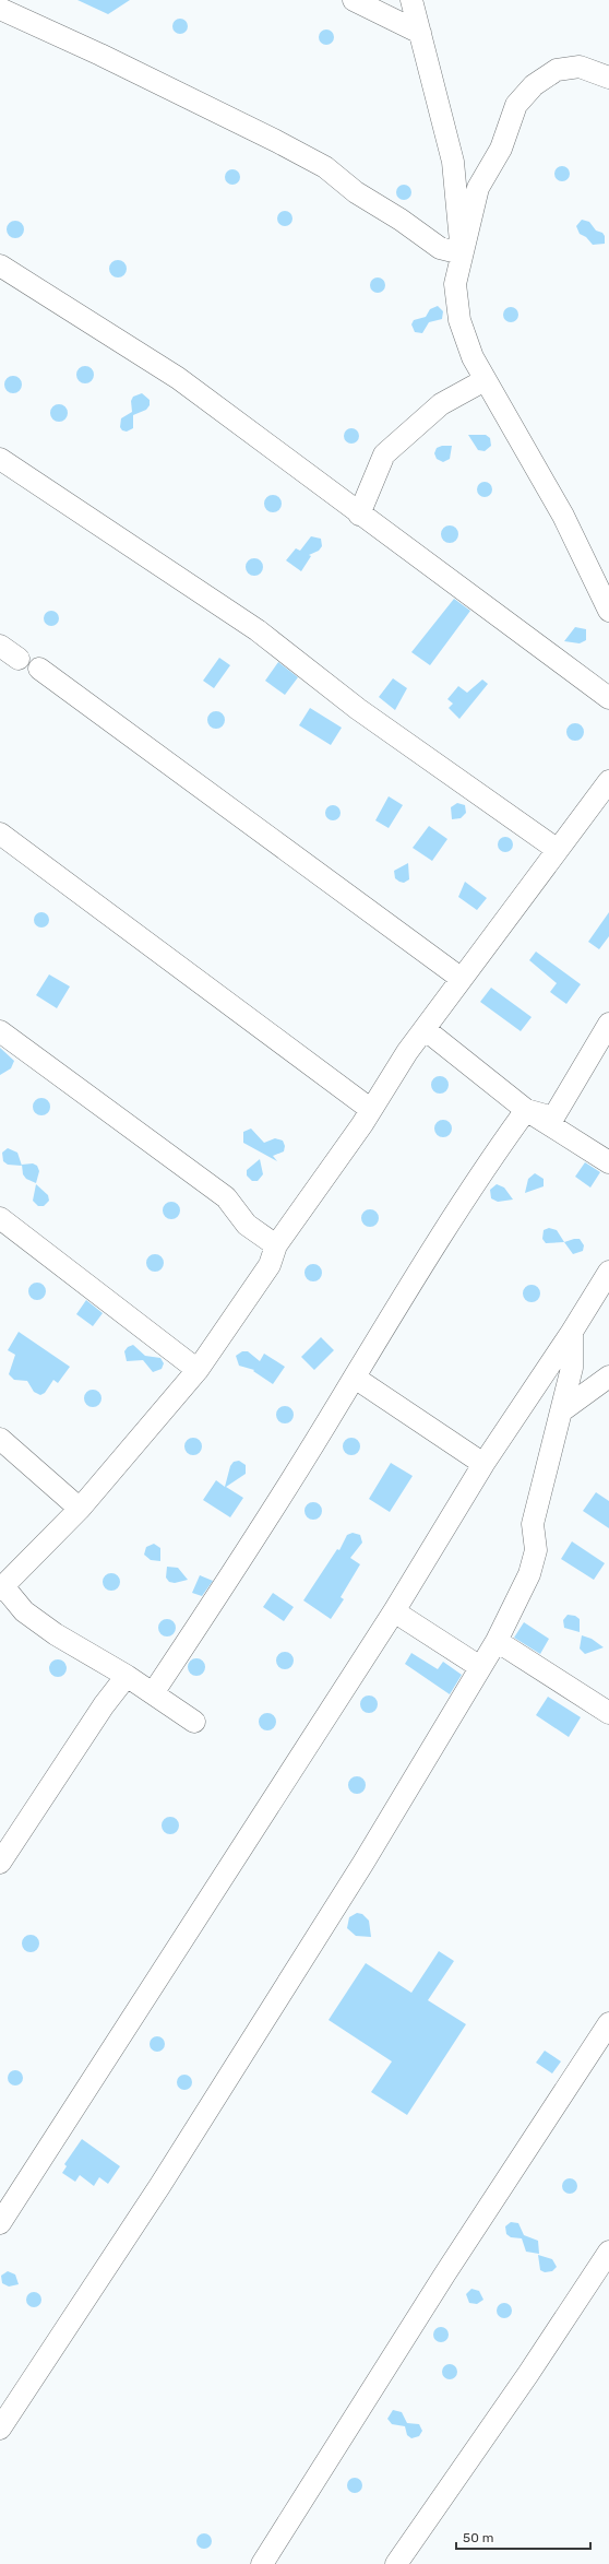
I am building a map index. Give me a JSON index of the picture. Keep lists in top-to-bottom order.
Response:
{
  "scale_bar": "50 m"
}
